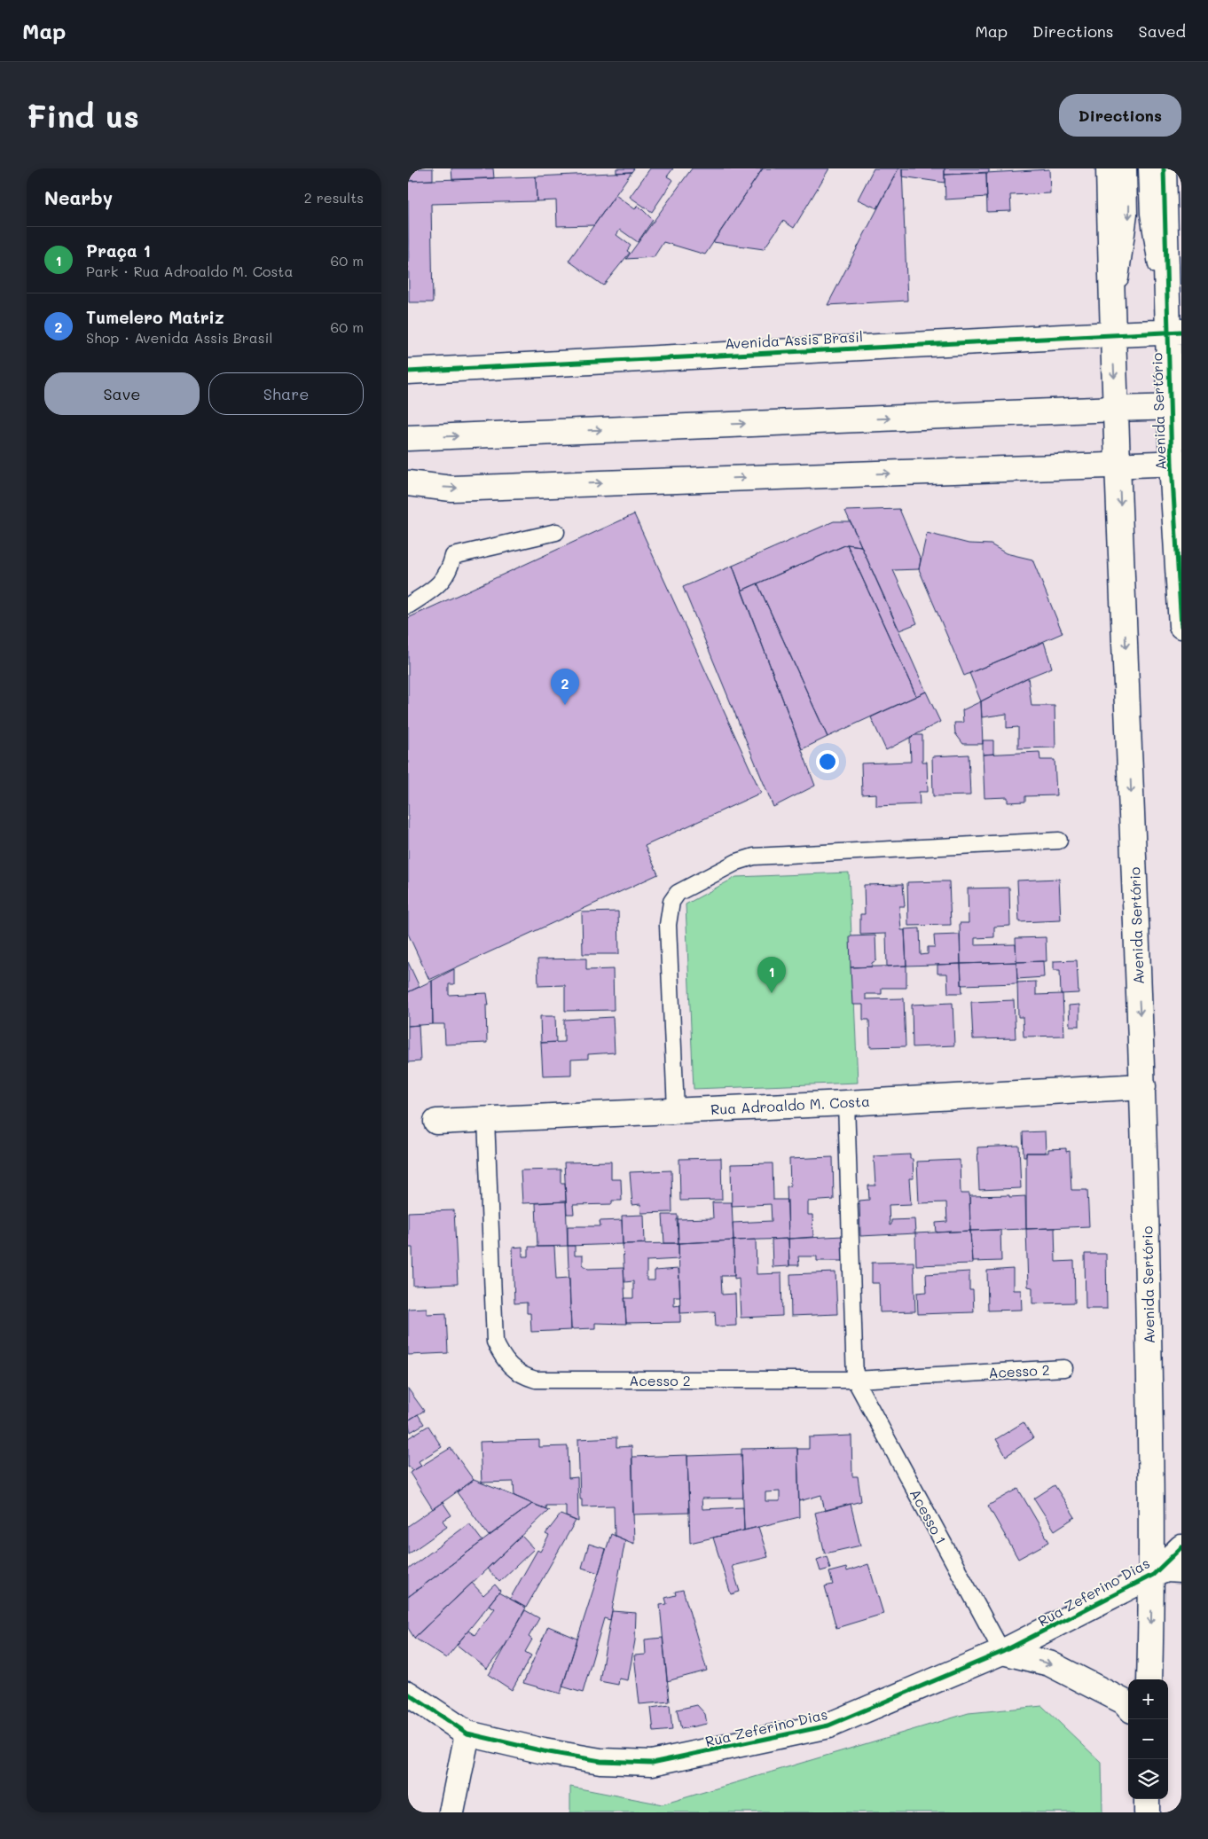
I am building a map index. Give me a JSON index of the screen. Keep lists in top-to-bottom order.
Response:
{
  "streets": {
    "main road": [
      "Avenida Assis Brasil",
      "Avenida Sertório",
      "Rua Adroaldo M. Costa",
      "Rua Zeferino Dias"
    ],
    "lane": ["Acesso 2", "Acesso 1"]
  },
  "crossings": [
    ["Avenida Assis Brasil", "Avenida Sertório"],
    ["Avenida Sertório", "Rua Adroaldo M. Costa"],
    ["Avenida Sertório", "Rua Zeferino Dias"],
    ["Rua Adroaldo M. Costa", "Acesso 2"],
    ["Acesso 2", "Acesso 1"],
    ["Acesso 1", "Rua Zeferino Dias"]
  ],
  "one_way": ["Avenida Sertório"],
  "page": {
    "header": "Map",
    "nav": ["Map", "Directions", "Saved"],
    "buttons": [
      "Directions",
      ["Save", "Share"]
    ],
    "title": "Find us",
    "heading": ["Nearby", "2 results"],
    "list": [
      {
        "mark": "1",
        "name": "Praça 1",
        "note": "Park · Rua Adroaldo M. Costa",
        "value": "60 m"
      },
      {
        "mark": "2",
        "name": "Tumelero Matriz",
        "note": "Shop · Avenida Assis Brasil",
        "value": "60 m"
      }
    ],
    "pins": ["2", "1"],
    "map_buttons": ["+", "−"]
  }
}
